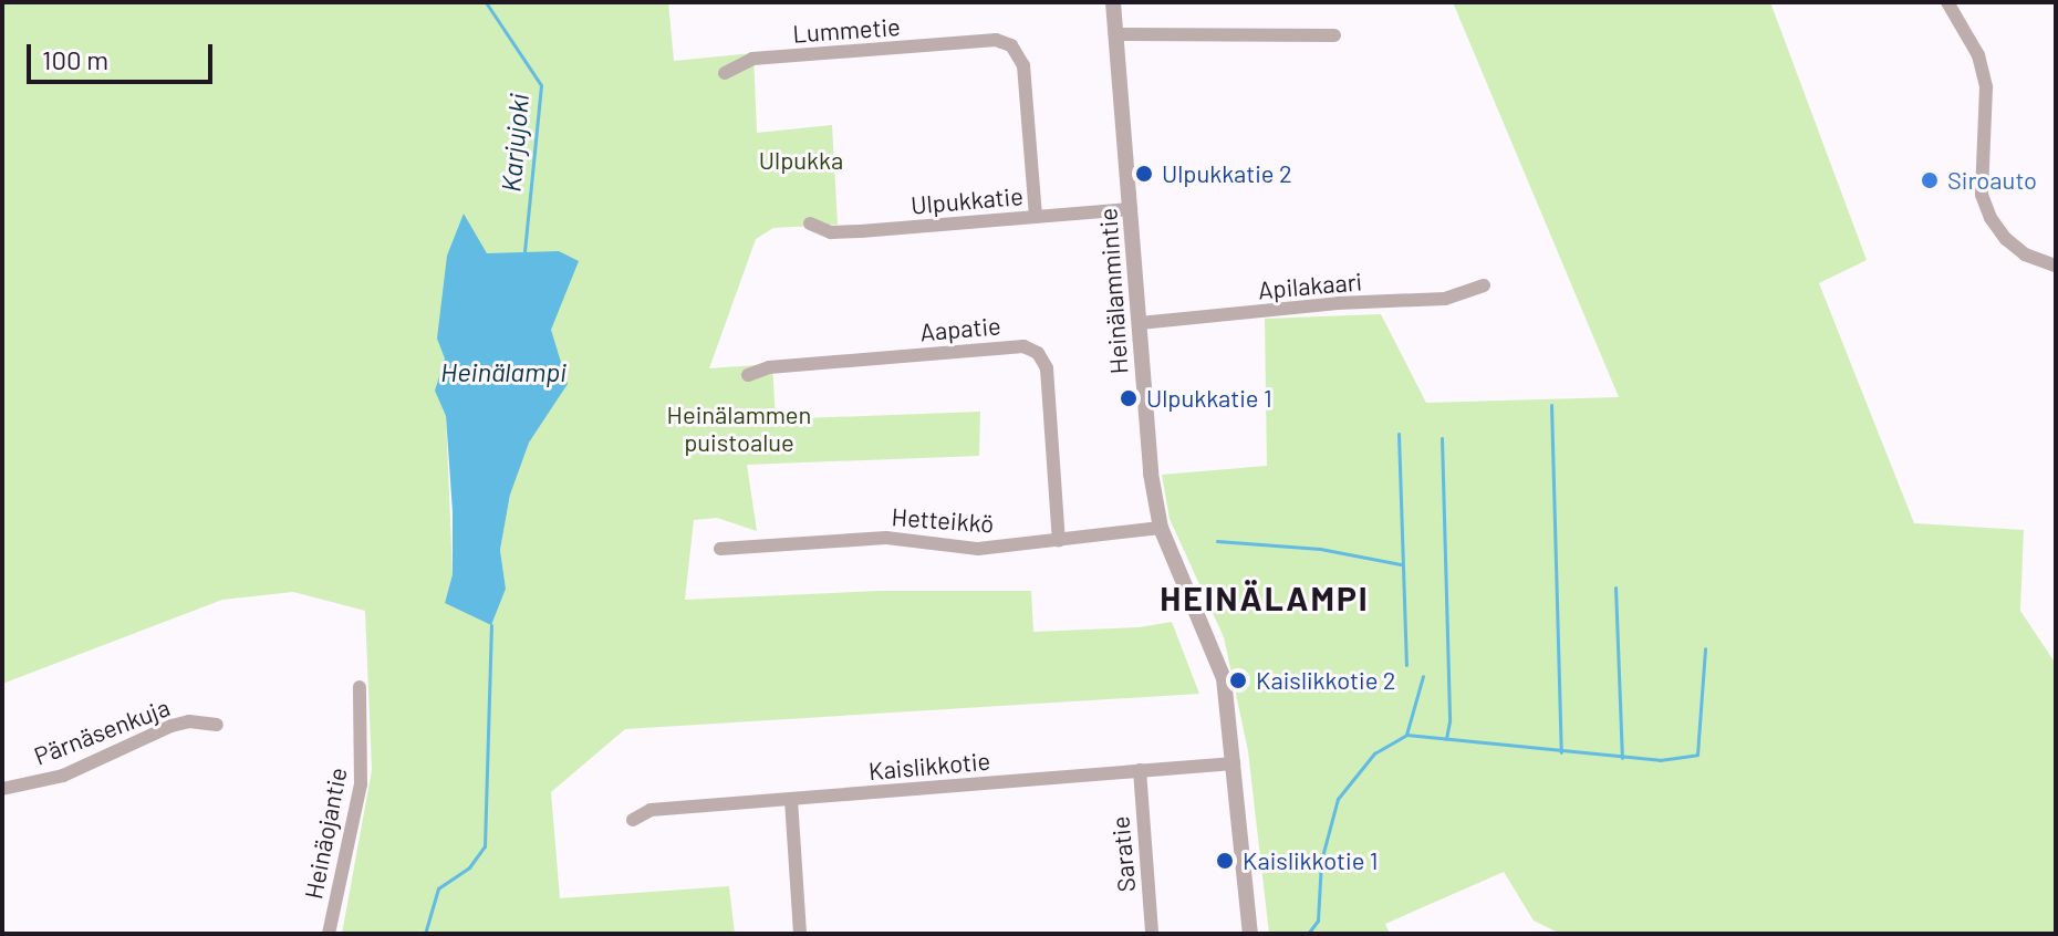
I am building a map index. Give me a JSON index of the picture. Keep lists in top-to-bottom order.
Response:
{
  "streets": {
    "street": [
      "Lummetie",
      "Ulpukkatie",
      "Apilakaari",
      "Heinälammintie",
      "Aapatie",
      "Hetteikkö",
      "Pärnäsenkuja",
      "Kaislikkotie",
      "Heinäojantie",
      "Saratie"
    ]
  },
  "crossings": [
    ["Lummetie", "Ulpukkatie"],
    ["Ulpukkatie", "Heinälammintie"],
    ["Apilakaari", "Heinälammintie"],
    ["Heinälammintie", "Hetteikkö"],
    ["Heinälammintie", "Kaislikkotie"],
    ["Aapatie", "Hetteikkö"],
    ["Kaislikkotie", "Saratie"]
  ],
  "districts": ["HEINÄLAMPI"],
  "water": ["Karjujoki", "Heinälampi"],
  "parks": ["Ulpukka", "Heinälammen puistoalue"],
  "places": [
    "Ulpukkatie 2",
    "Siroauto",
    "Ulpukkatie 1",
    "Kaislikkotie 2",
    "Kaislikkotie 1"
  ],
  "scale_bar": "100 m"
}
